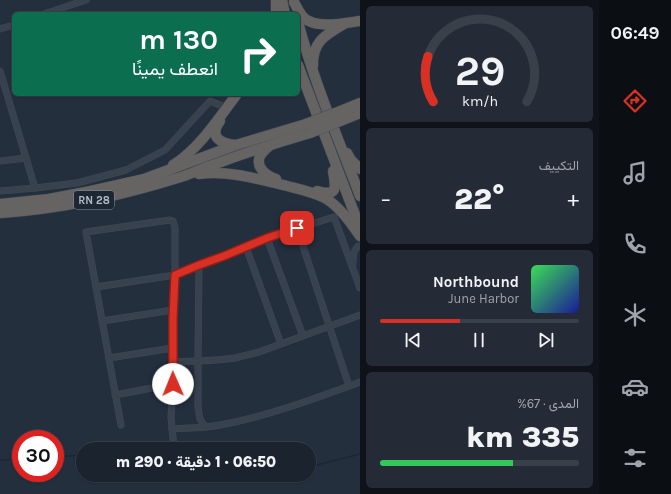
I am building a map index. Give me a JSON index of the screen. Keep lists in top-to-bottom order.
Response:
{
  "streets": {
    "highway": ["RN 28"]
  },
  "page": {
    "tabs": "06:49",
    "turn": ["130 m", "انعطف يمينًا"],
    "tile": [
      "التكييف",
      ["المدى · 67%", "335 km"]
    ],
    "heat": ["−", "22°", "+"],
    "song": ["Northbound", "June Harbor"],
    "limit": "30",
    "trip": "06:50 · 1 دقيقة · 290 m",
    "gauge": ["29", "km/h"]
  }
}
